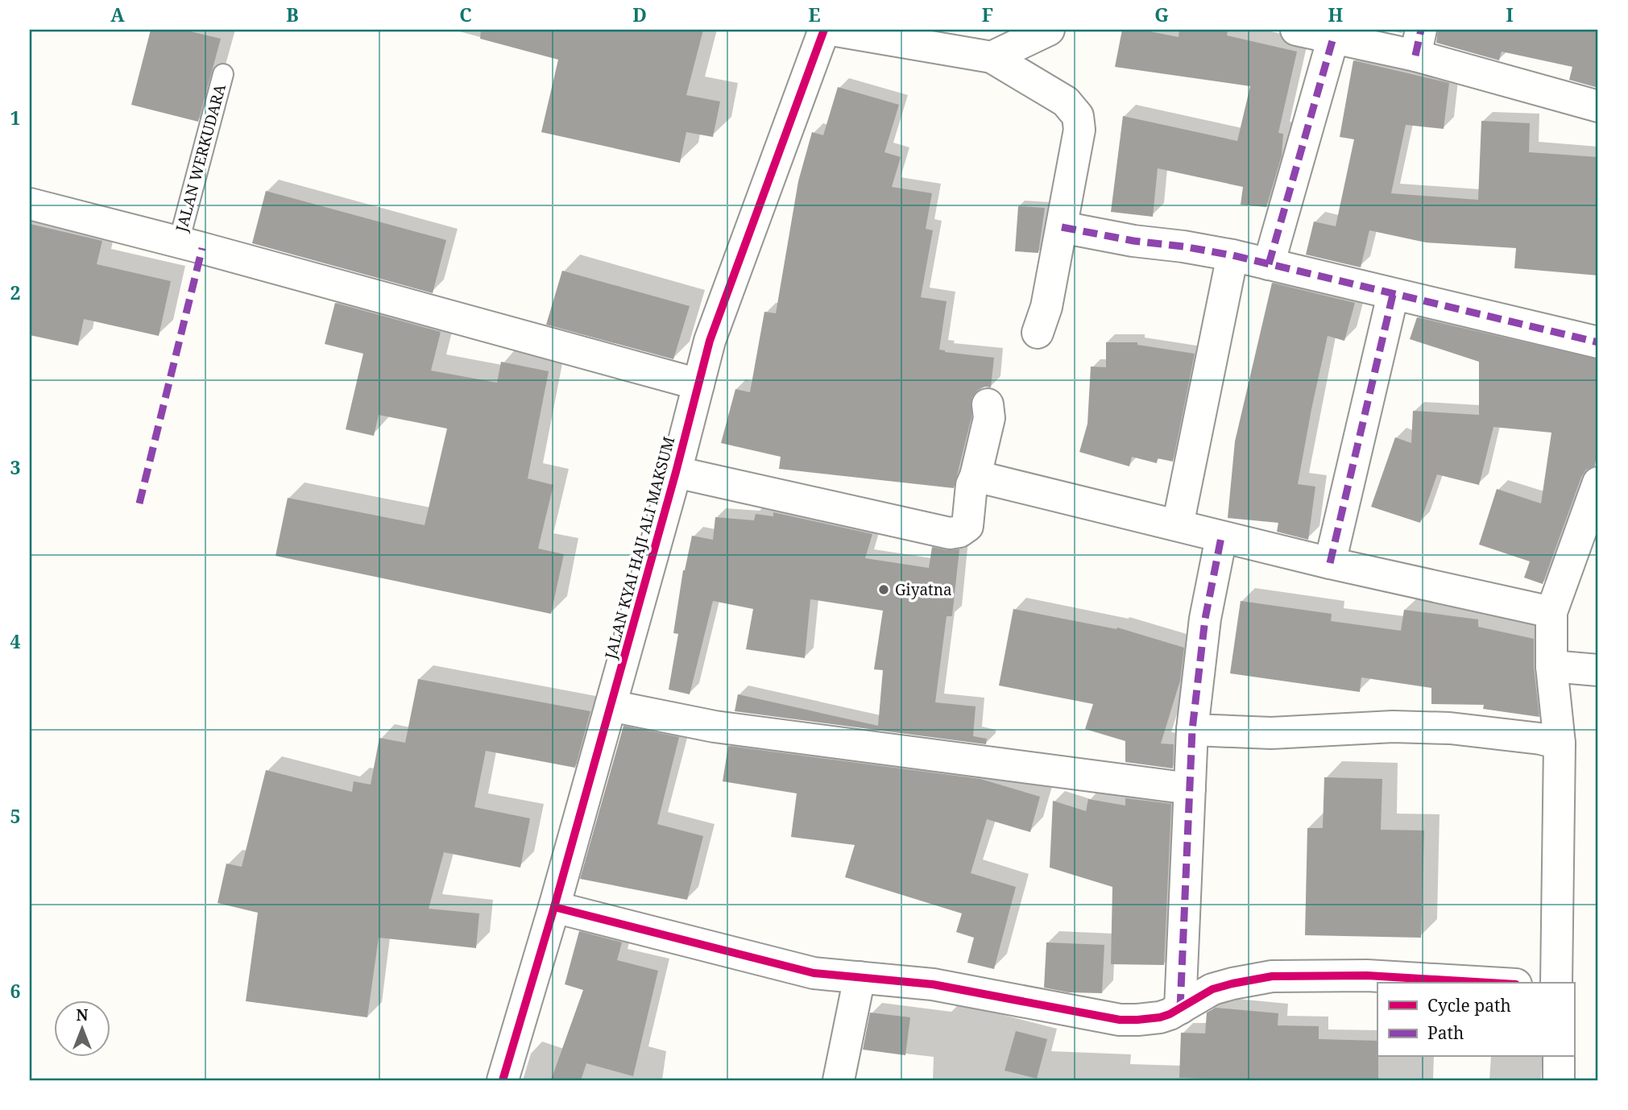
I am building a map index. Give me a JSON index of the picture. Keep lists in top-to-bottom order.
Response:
{
  "streets": {
    "street": ["JALAN KYAI HAJI ALI MAKSUM"],
    "lane": ["JALAN WERKUDARA"]
  },
  "places": ["Giyatna"],
  "legend": ["Cycle path", "Path"],
  "north": "top",
  "grid": {
    "columns": [
      "A",
      "B",
      "C",
      "D",
      "E",
      "F",
      "G",
      "H",
      "I"
    ],
    "rows": [
      "1",
      "2",
      "3",
      "4",
      "5",
      "6"
    ]
  }
}
